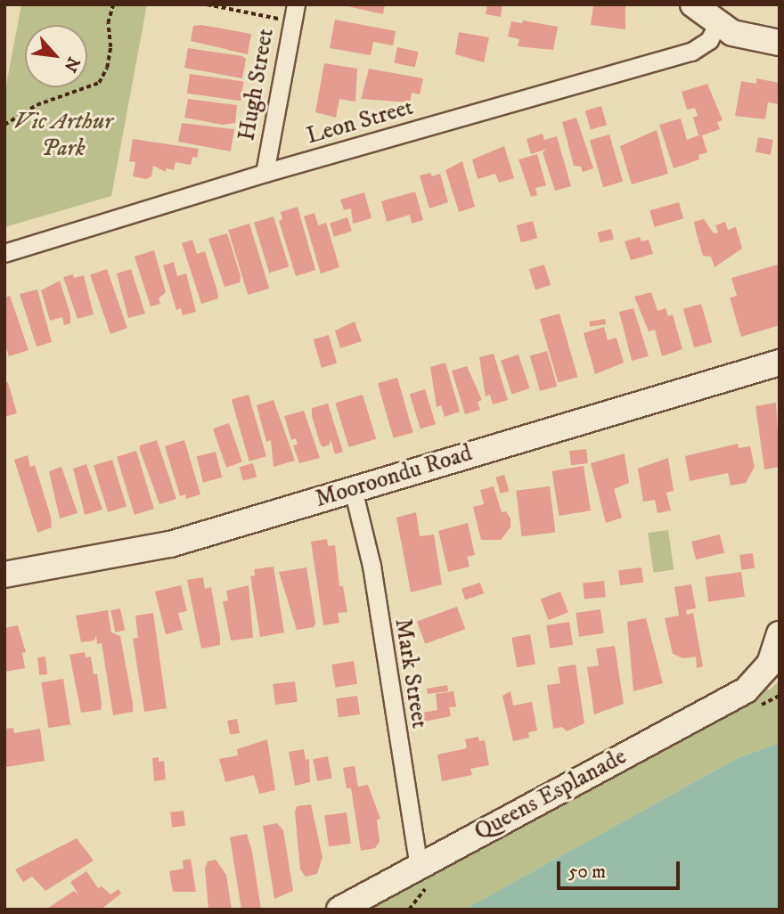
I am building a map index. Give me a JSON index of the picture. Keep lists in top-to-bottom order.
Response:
{
  "streets": {
    "street": [
      "Hugh Street",
      "Leon Street",
      "Mooroondu Road",
      "Mark Street",
      "Queens Esplanade"
    ]
  },
  "crossings": [
    ["Hugh Street", "Leon Street"],
    ["Mooroondu Road", "Mark Street"],
    ["Mark Street", "Queens Esplanade"]
  ],
  "parks": ["Vic Arthur Park"],
  "scale_bar": "50 m",
  "north": "bottom right"
}
